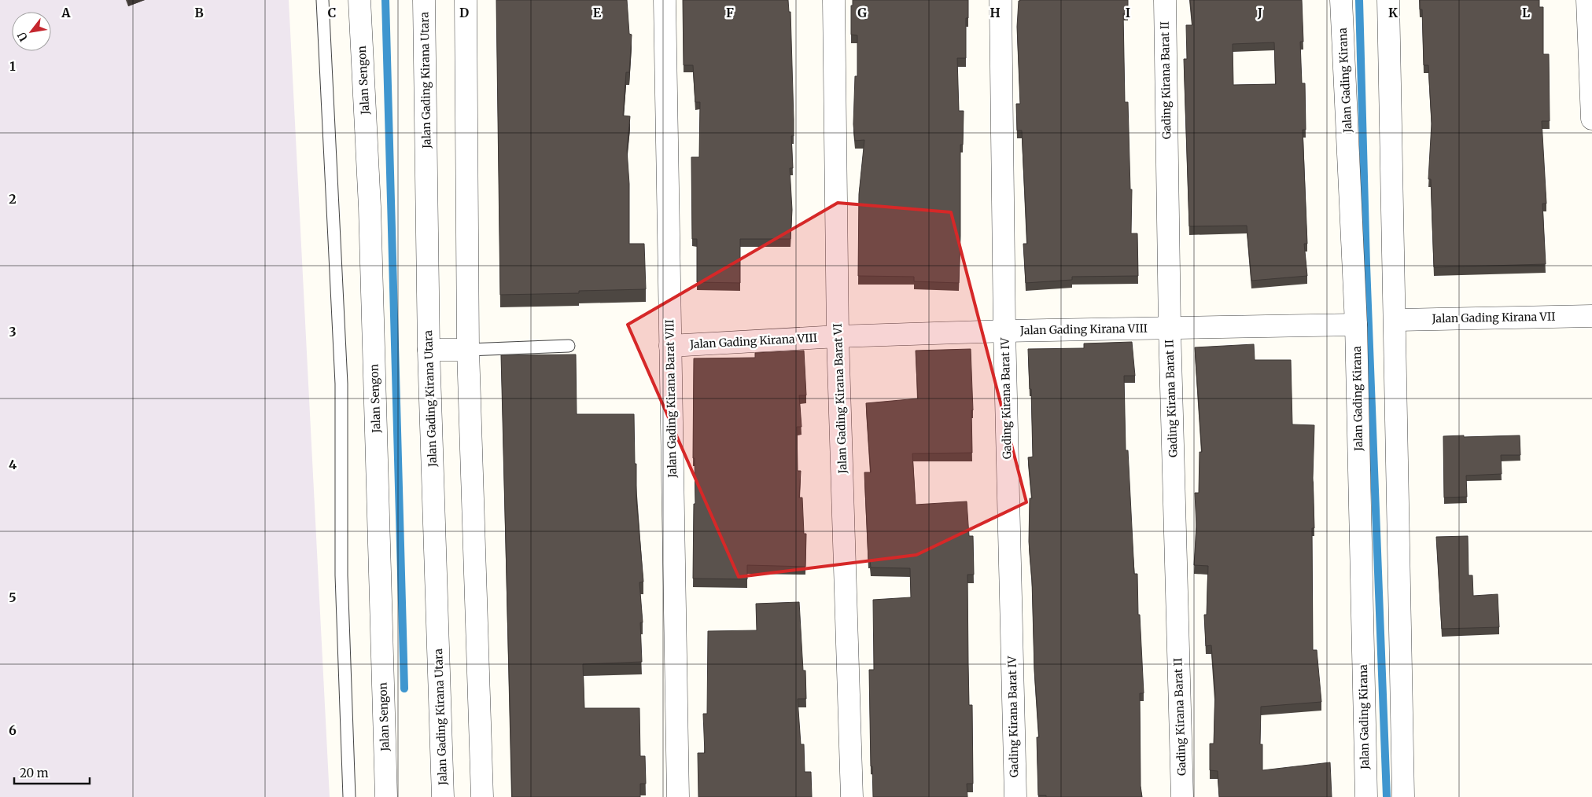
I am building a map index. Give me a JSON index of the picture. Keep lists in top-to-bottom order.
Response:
{
  "streets": {
    "street": [
      "Jalan Sengon",
      "Jalan Gading Kirana Utara",
      "Gading Kirana Barat II",
      "Jalan Gading Kirana",
      "Jalan Gading Kirana VII",
      "Jalan Gading Kirana VIII",
      "Jalan Gading Kirana Barat VIII",
      "Jalan Gading Kirana Barat VI",
      "Gading Kirana Barat IV"
    ]
  },
  "crossings": [
    ["Gading Kirana Barat II", "Jalan Gading Kirana VIII"],
    ["Jalan Gading Kirana", "Jalan Gading Kirana VIII"],
    ["Jalan Gading Kirana VIII", "Jalan Gading Kirana Barat VIII"],
    ["Jalan Gading Kirana VIII", "Jalan Gading Kirana Barat VI"],
    ["Jalan Gading Kirana VIII", "Gading Kirana Barat IV"]
  ],
  "scale_bar": "20 m",
  "north": "bottom left",
  "grid": {
    "columns": [
      "A",
      "B",
      "C",
      "D",
      "E",
      "F",
      "G",
      "H",
      "I",
      "J",
      "K",
      "L"
    ],
    "rows": [
      "1",
      "2",
      "3",
      "4",
      "5",
      "6"
    ]
  }
}
